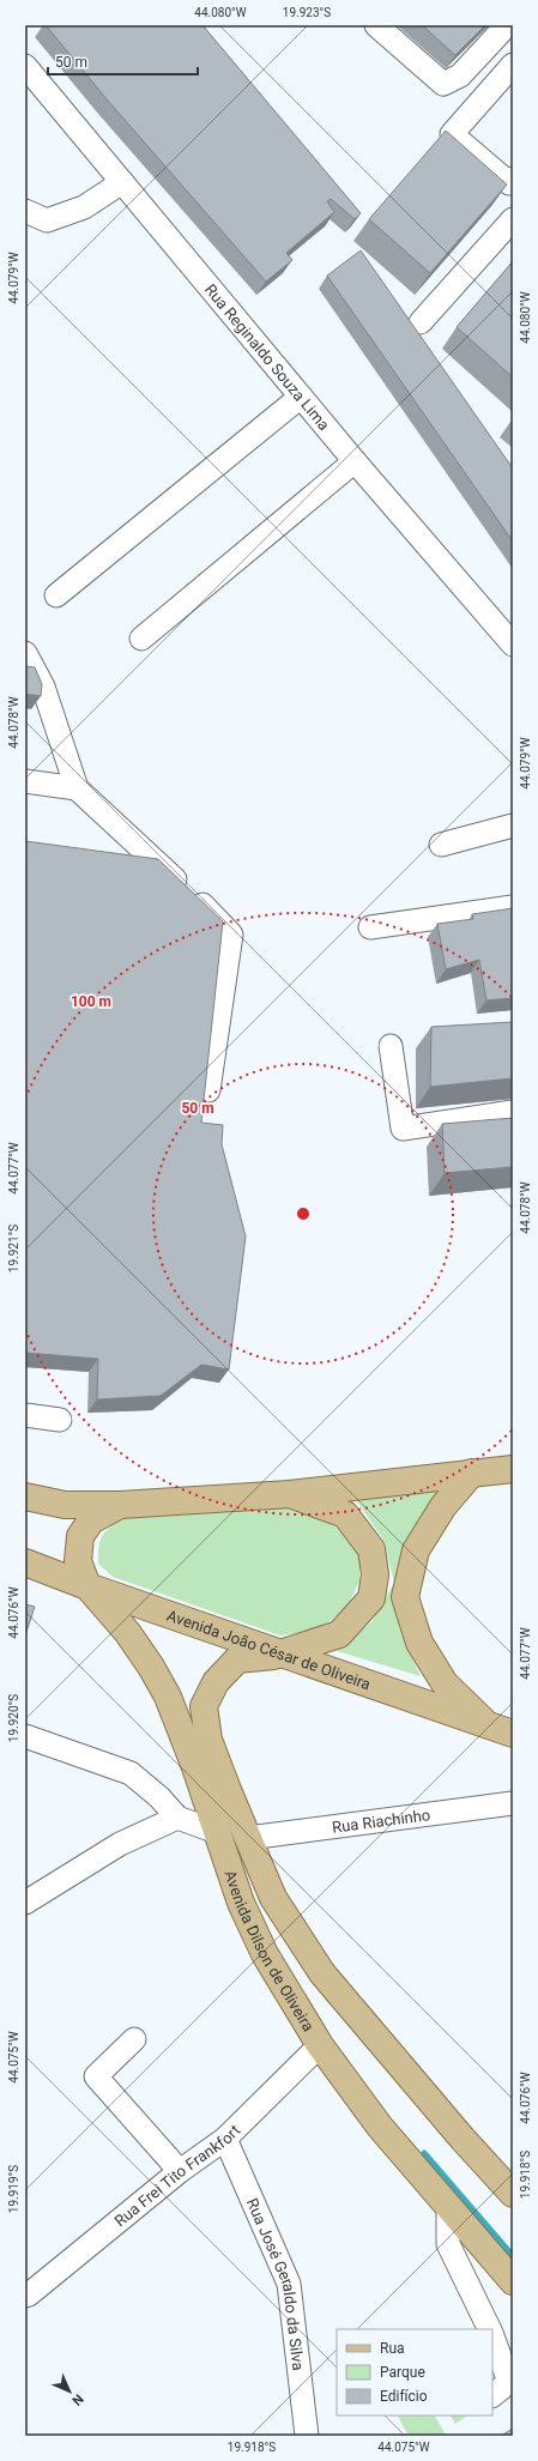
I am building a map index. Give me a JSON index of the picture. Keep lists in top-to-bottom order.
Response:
{
  "streets": {
    "main road": ["Avenida João César de Oliveira", "Avenida Dilson de Oliveira"],
    "street": [
      "Rua Reginaldo Souza Lima",
      "Rua Riachinho",
      "Rua Frei Tito Frankfort",
      "Rua José Geraldo da Silva"
    ]
  },
  "crossings": [
    ["Avenida João César de Oliveira", "Avenida Dilson de Oliveira"],
    ["Rua Riachinho", "Avenida Dilson de Oliveira"],
    ["Avenida Dilson de Oliveira", "Rua Frei Tito Frankfort"],
    ["Rua Frei Tito Frankfort", "Rua José Geraldo da Silva"]
  ],
  "legend": ["Rua", "Parque", "Edifício"],
  "scale_bar": "50 m",
  "north": "bottom right",
  "coordinates": [
    "44.080°W",
    "19.923°S",
    "44.079°W",
    "44.078°W",
    "44.077°W",
    "19.921°S",
    "44.076°W",
    "19.920°S",
    "44.075°W",
    "19.918°S",
    "19.919°S"
  ],
  "rings": ["100 m", "50 m"]
}
